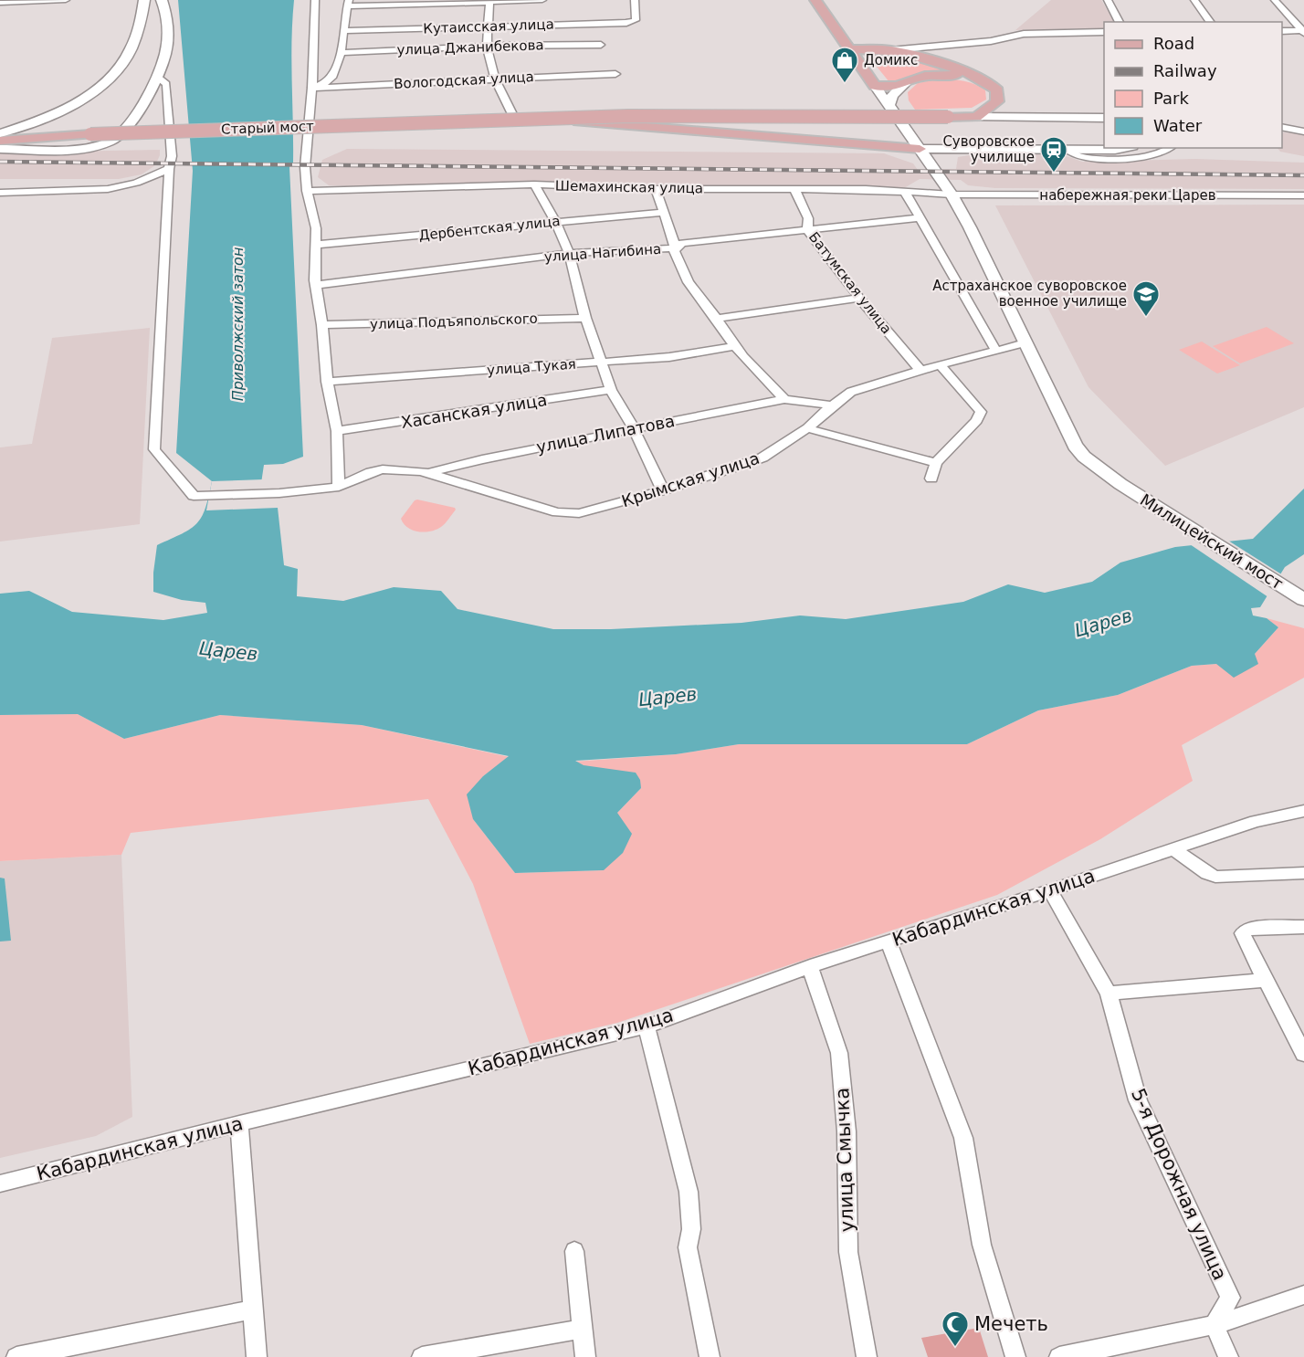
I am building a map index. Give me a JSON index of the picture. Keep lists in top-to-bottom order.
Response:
{
  "streets": {
    "main road": ["Старый мост", "Милицейский мост"],
    "street": [
      "Кутаисская улица",
      "улица Джанибекова",
      "Вологодская улица",
      "Шемахинская улица",
      "набережная реки Царев",
      "Дербентская улица",
      "улица Нагибина",
      "Батумская улица",
      "улица Подъяпольского",
      "улица Тукая",
      "Хасанская улица",
      "улица Липатова",
      "Крымская улица",
      "Кабардинская улица",
      "улица Смычка",
      "5-я Дорожная улица"
    ]
  },
  "crossings": [
    ["Шемахинская улица", "набережная реки Царев"],
    ["Шемахинская улица", "Батумская улица"],
    ["Шемахинская улица", "Милицейский мост"],
    ["набережная реки Царев", "Милицейский мост"],
    ["улица Нагибина", "Батумская улица"],
    ["Батумская улица", "Крымская улица"],
    ["улица Липатова", "Крымская улица"],
    ["Крымская улица", "Милицейский мост"],
    ["Кабардинская улица", "улица Смычка"],
    ["Кабардинская улица", "5-я Дорожная улица"]
  ],
  "water": ["Приволжский затон", "Царев"],
  "places": {
    "shop": ["Домикс"],
    "station": ["Суворовское училище"],
    "school or university": ["Астраханское суворовское военное училище"],
    "mosque": ["Мечеть"]
  },
  "legend": [
    "Road",
    "Railway",
    "Park",
    "Water"
  ]
}
